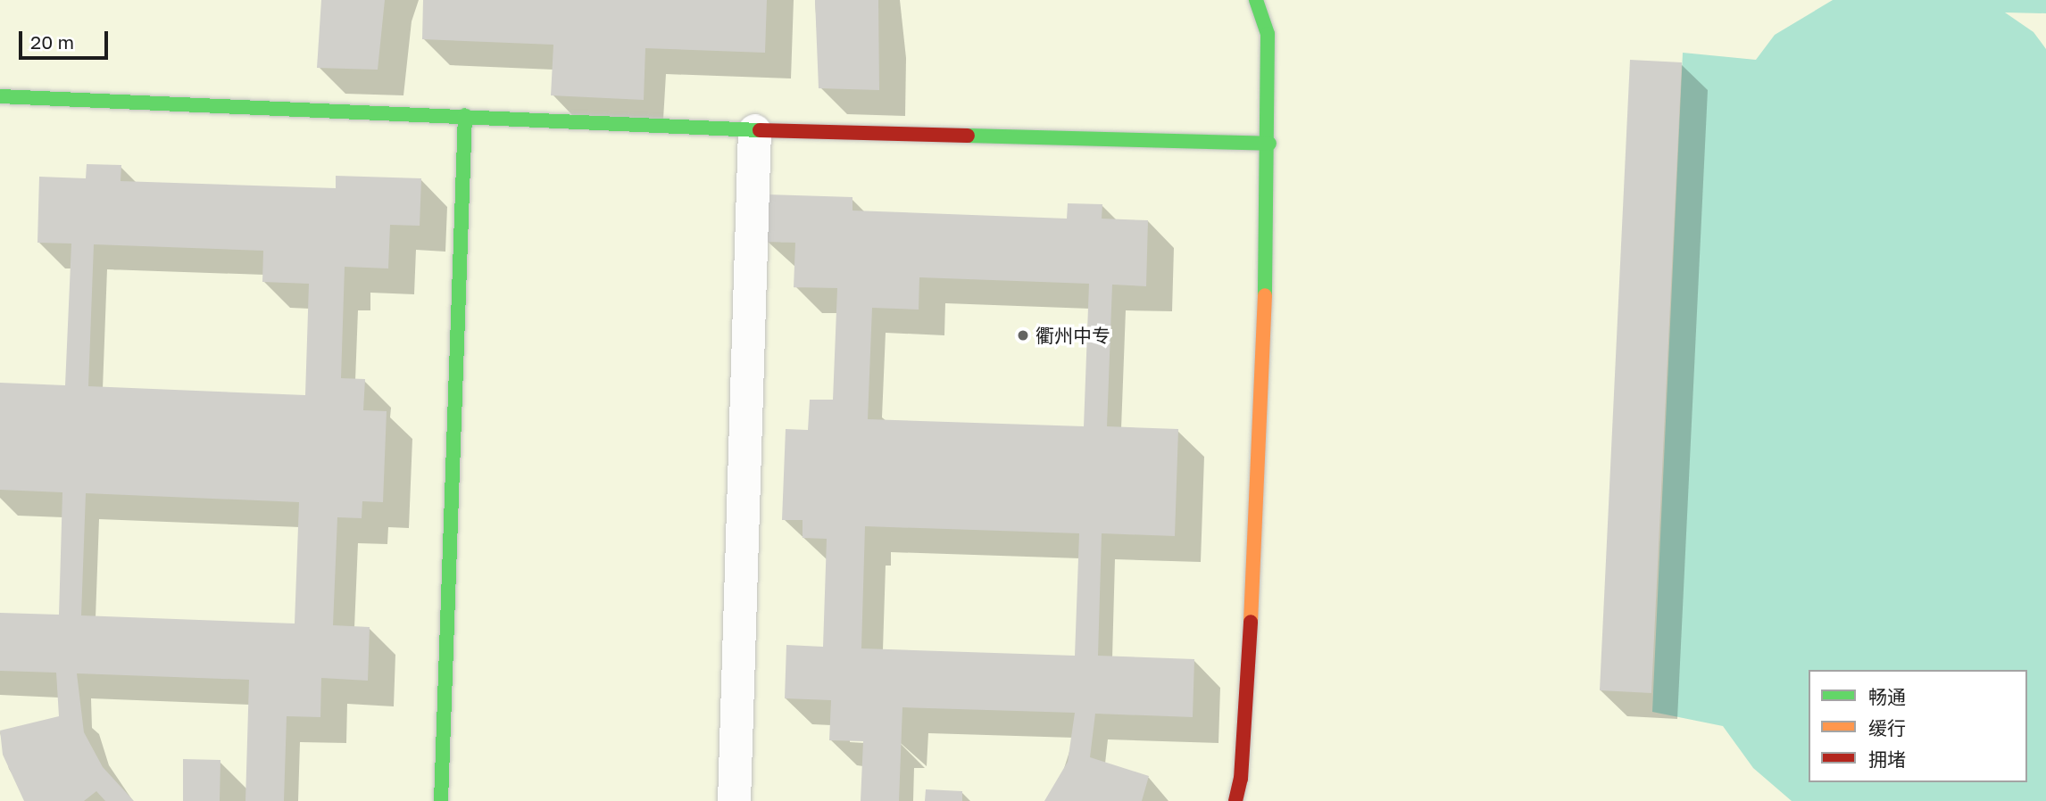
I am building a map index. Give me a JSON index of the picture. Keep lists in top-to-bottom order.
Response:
{
  "places": ["衢州中专"],
  "legend": ["畅通", "缓行", "拥堵"],
  "scale_bar": "20 m"
}
